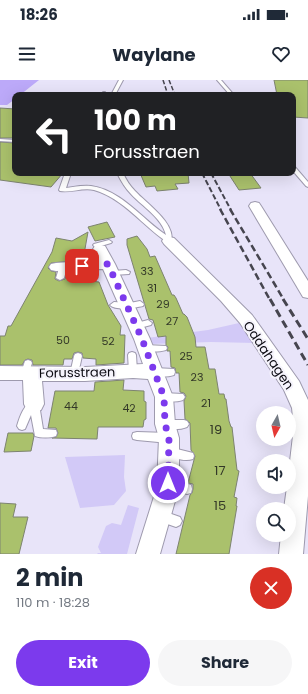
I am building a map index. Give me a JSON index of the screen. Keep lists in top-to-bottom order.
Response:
{
  "streets": {
    "street": ["Oddahagen", "Forusstraen"]
  },
  "house_numbers": [
    "33",
    "31",
    "29",
    "27",
    "50",
    "52",
    "25",
    "23",
    "21",
    "44",
    "42",
    "19",
    "17",
    "15"
  ],
  "north": "bottom",
  "page": {
    "status": "18:26",
    "header": "Waylane",
    "turn": ["100 m", "Forusstraen"],
    "heading": ["2 min", "110 m · 18:28"],
    "buttons": ["Exit", "Share"]
  }
}
